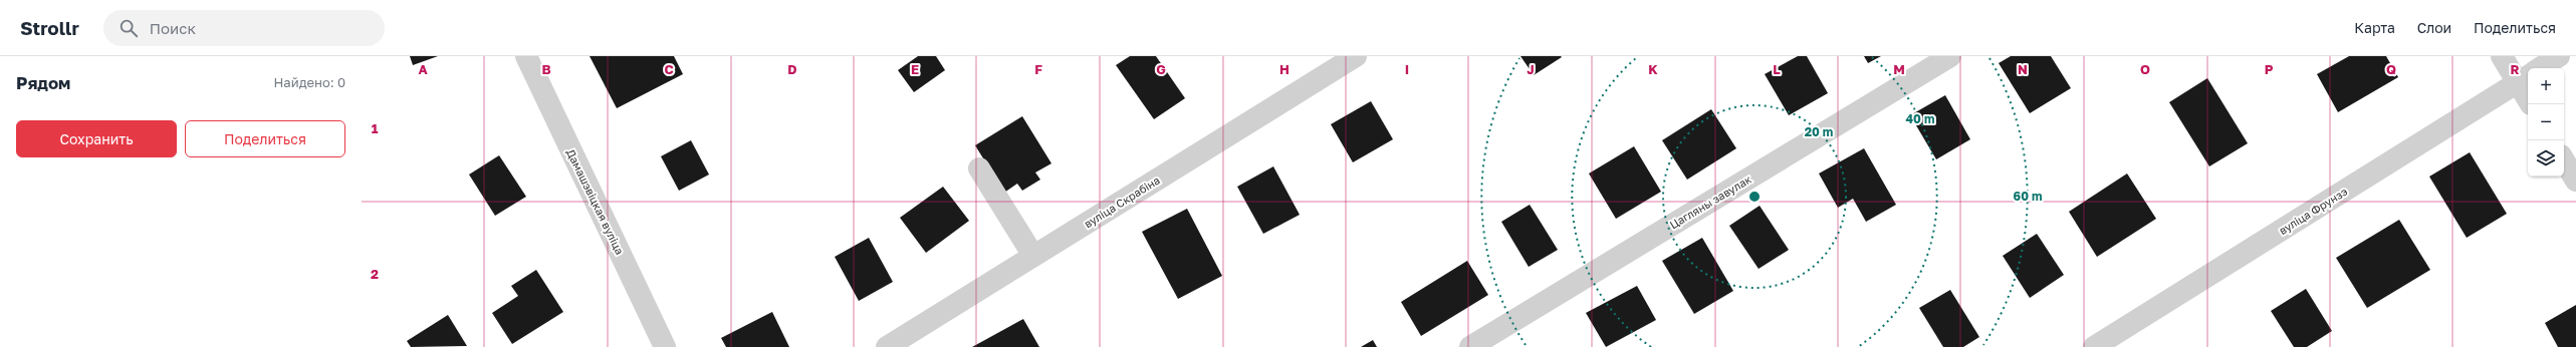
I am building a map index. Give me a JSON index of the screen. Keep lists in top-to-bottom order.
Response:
{
  "streets": {
    "street": [
      "Дамашэвіцкая вуліца",
      "вуліца Скрабіна",
      "Цагляны завулак",
      "вуліца Фрунзэ"
    ]
  },
  "page": {
    "header": "Strollr",
    "search": "Поиск",
    "nav": ["Карта", "Слои", "Поделиться"],
    "heading": ["Рядом", "Найдено: 0"],
    "map_buttons": ["+", "−"],
    "buttons": ["Сохранить", "Поделиться"]
  },
  "grid": {
    "columns": [
      "A",
      "B",
      "C",
      "D",
      "E",
      "F",
      "G",
      "H",
      "I",
      "J",
      "K",
      "L",
      "M",
      "N",
      "O",
      "P",
      "Q",
      "R"
    ],
    "rows": ["1", "2"]
  },
  "rings": ["40 m", "20 m", "60 m"]
}
